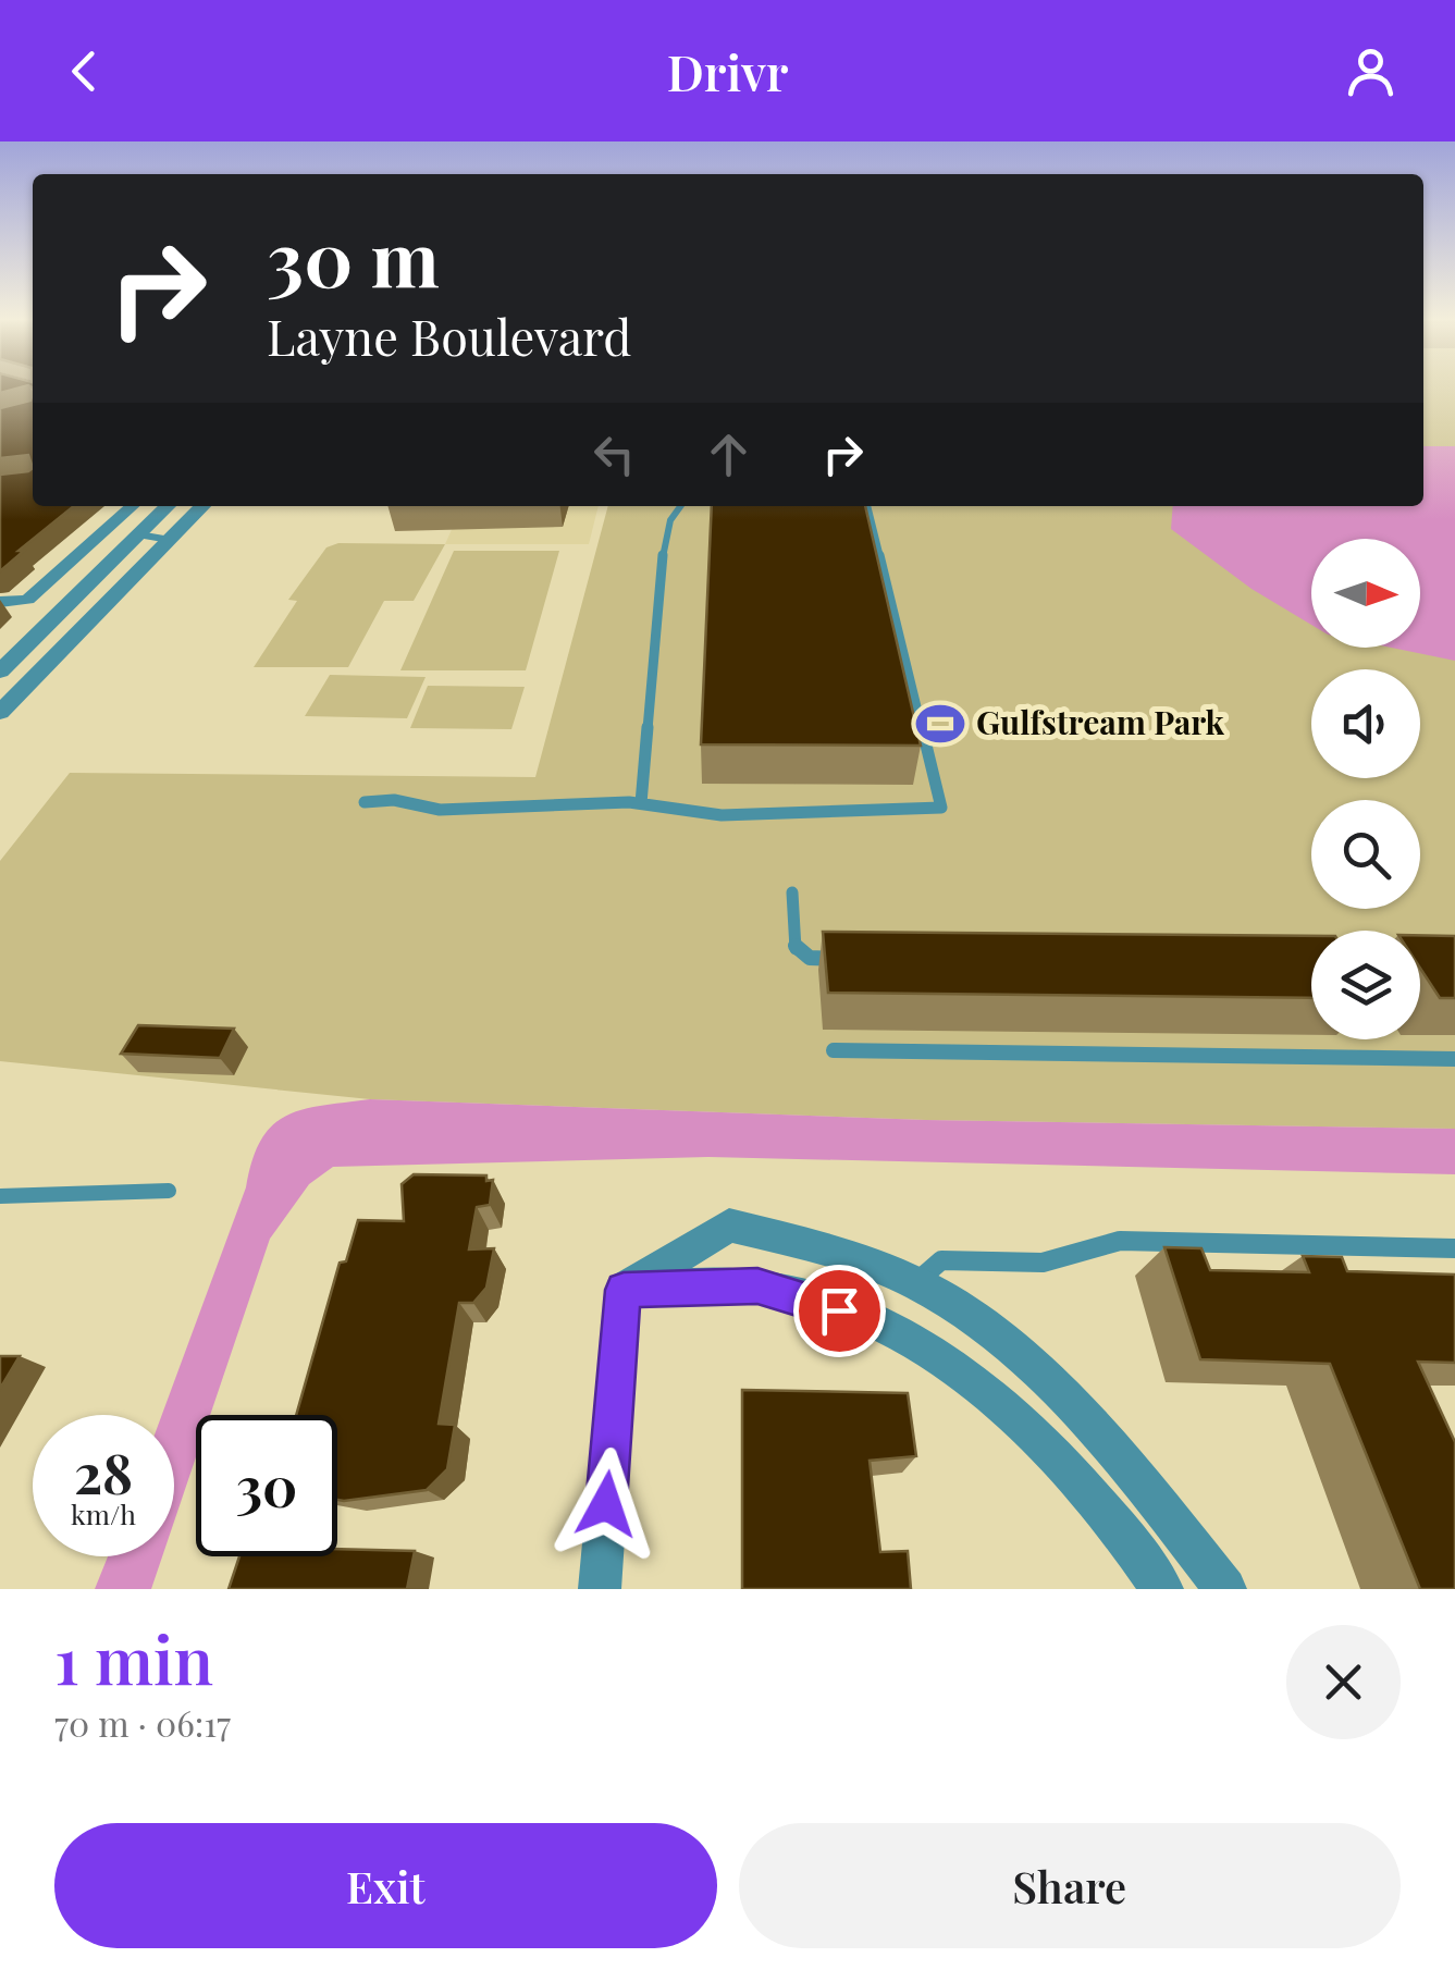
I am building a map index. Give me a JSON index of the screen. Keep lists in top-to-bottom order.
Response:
{
  "places": {
    "sports": ["Gulfstream Park"]
  },
  "north": "right",
  "page": {
    "header": "Drivr",
    "turn": ["30 m", "Layne Boulevard"],
    "speed": "28 km/h",
    "limit": "30",
    "heading": ["1 min", "70 m · 06:17"],
    "buttons": ["Exit", "Share"]
  }
}
